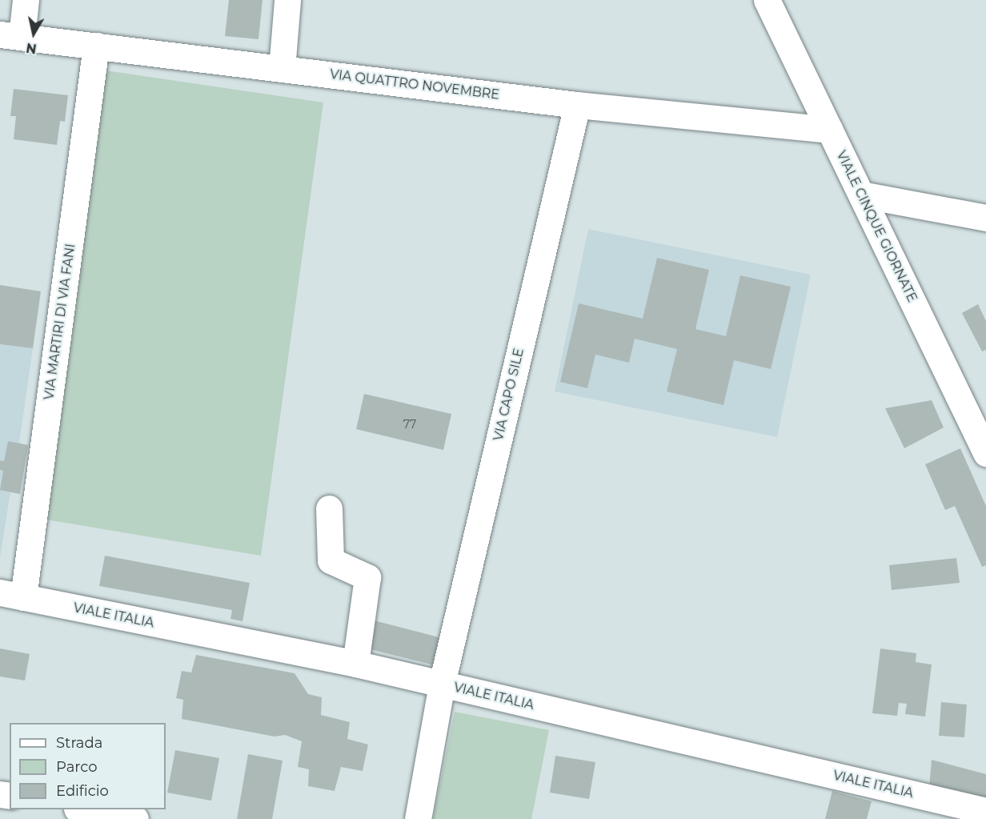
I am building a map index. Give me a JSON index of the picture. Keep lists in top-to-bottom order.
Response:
{
  "streets": {
    "street": [
      "VIA QUATTRO NOVEMBRE",
      "VIALE CINQUE GIORNATE",
      "VIA MARTIRI DI VIA FANI",
      "VIA CAPO SILE",
      "VIALE ITALIA"
    ]
  },
  "crossings": [
    ["VIA QUATTRO NOVEMBRE", "VIALE CINQUE GIORNATE"],
    ["VIA QUATTRO NOVEMBRE", "VIA MARTIRI DI VIA FANI"],
    ["VIA QUATTRO NOVEMBRE", "VIA CAPO SILE"],
    ["VIA MARTIRI DI VIA FANI", "VIALE ITALIA"],
    ["VIA CAPO SILE", "VIALE ITALIA"]
  ],
  "house_numbers": ["77"],
  "legend": ["Strada", "Parco", "Edificio"],
  "north": "bottom"
}
